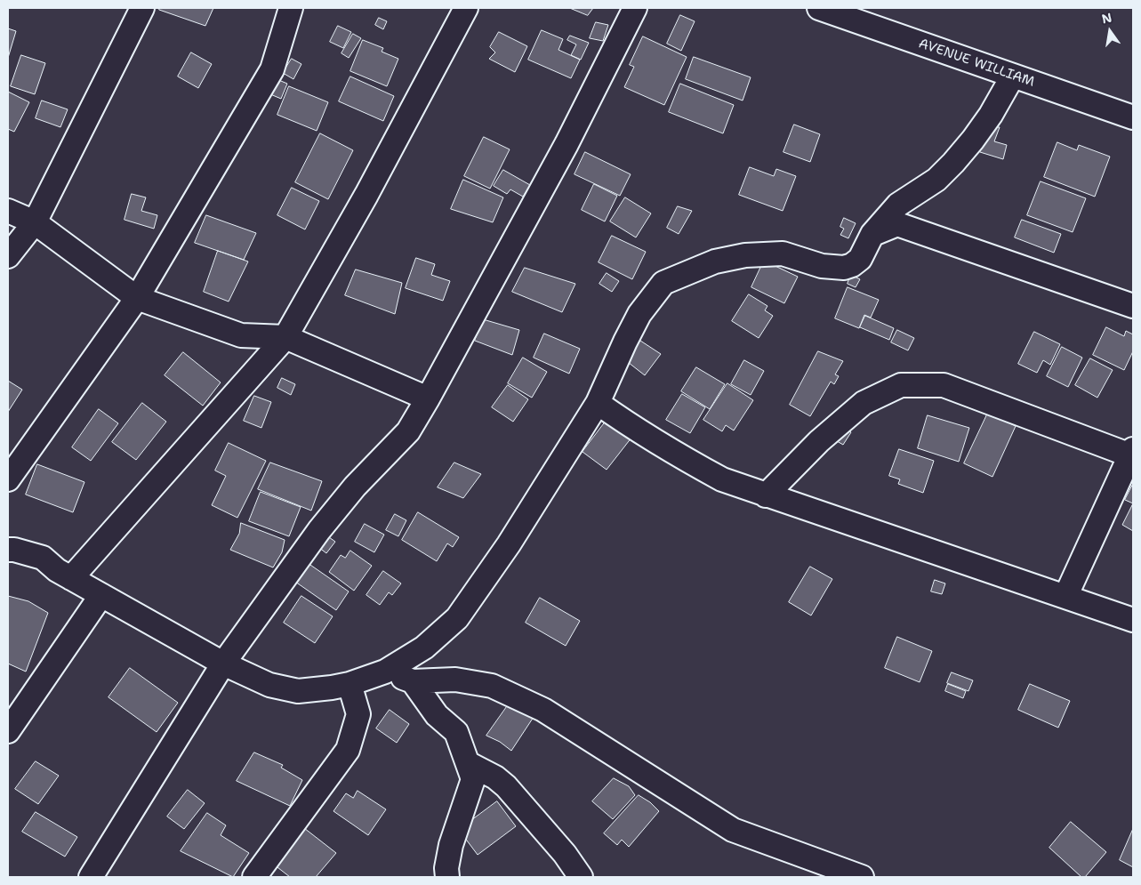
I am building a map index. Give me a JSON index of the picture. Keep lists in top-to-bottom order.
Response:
{
  "streets": {
    "street": ["AVENUE WILLIAM"]
  },
  "north": "top"
}
